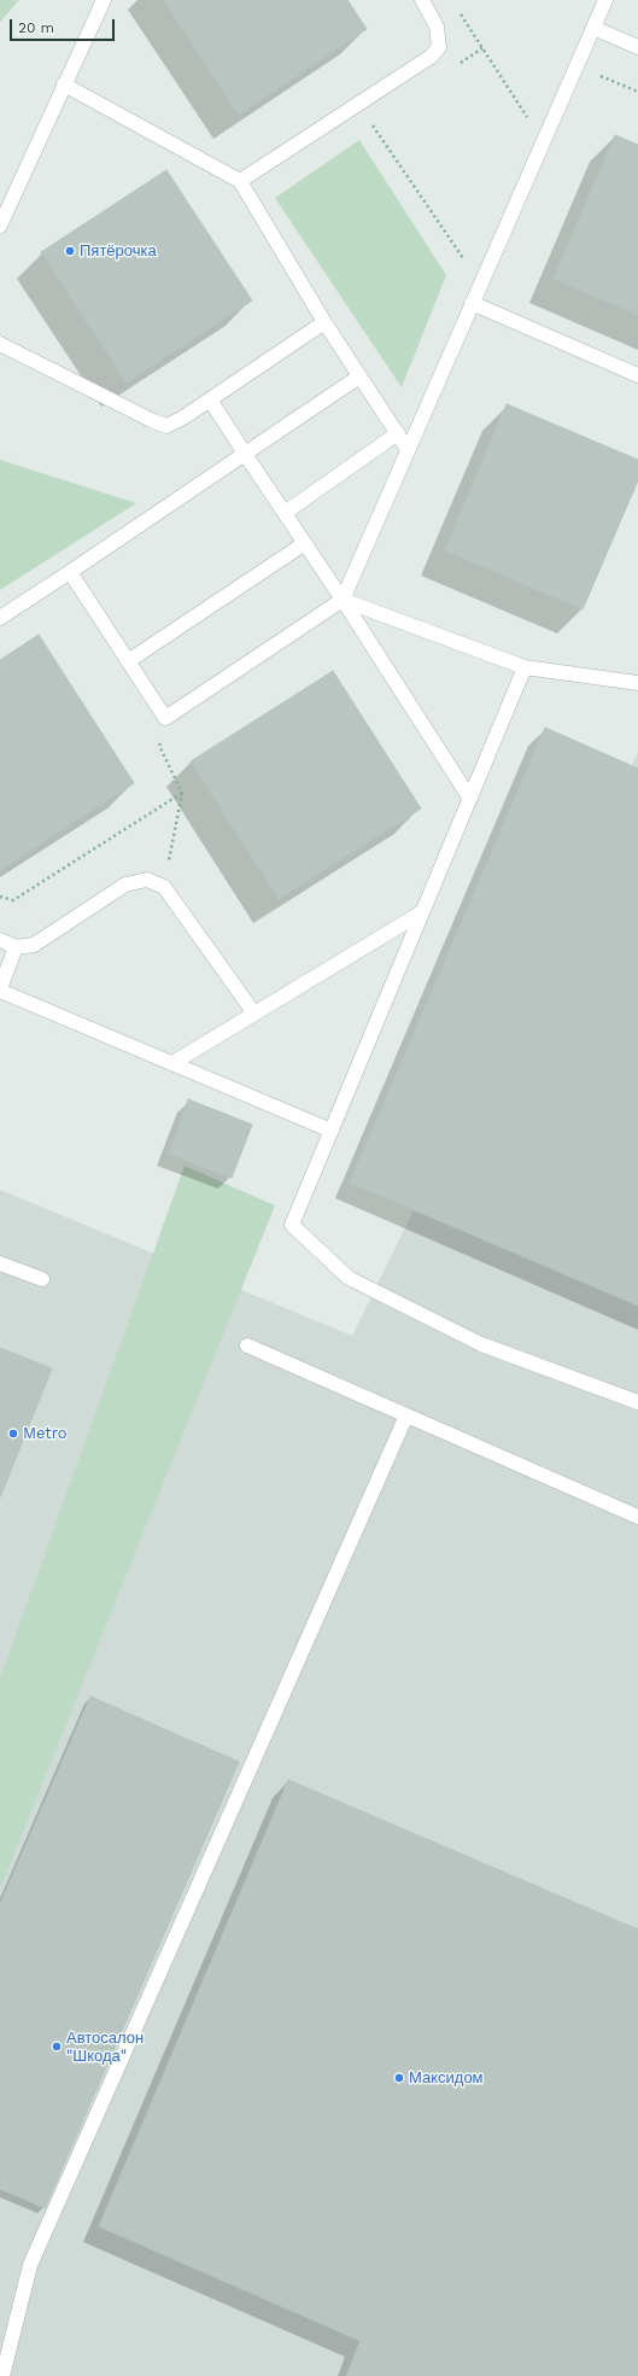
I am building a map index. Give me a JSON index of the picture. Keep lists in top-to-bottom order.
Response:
{
  "places": [
    "Пятёрочка",
    "Metro",
    "Автосалон \"Шкода\"",
    "Максидом"
  ],
  "scale_bar": "20 m"
}
